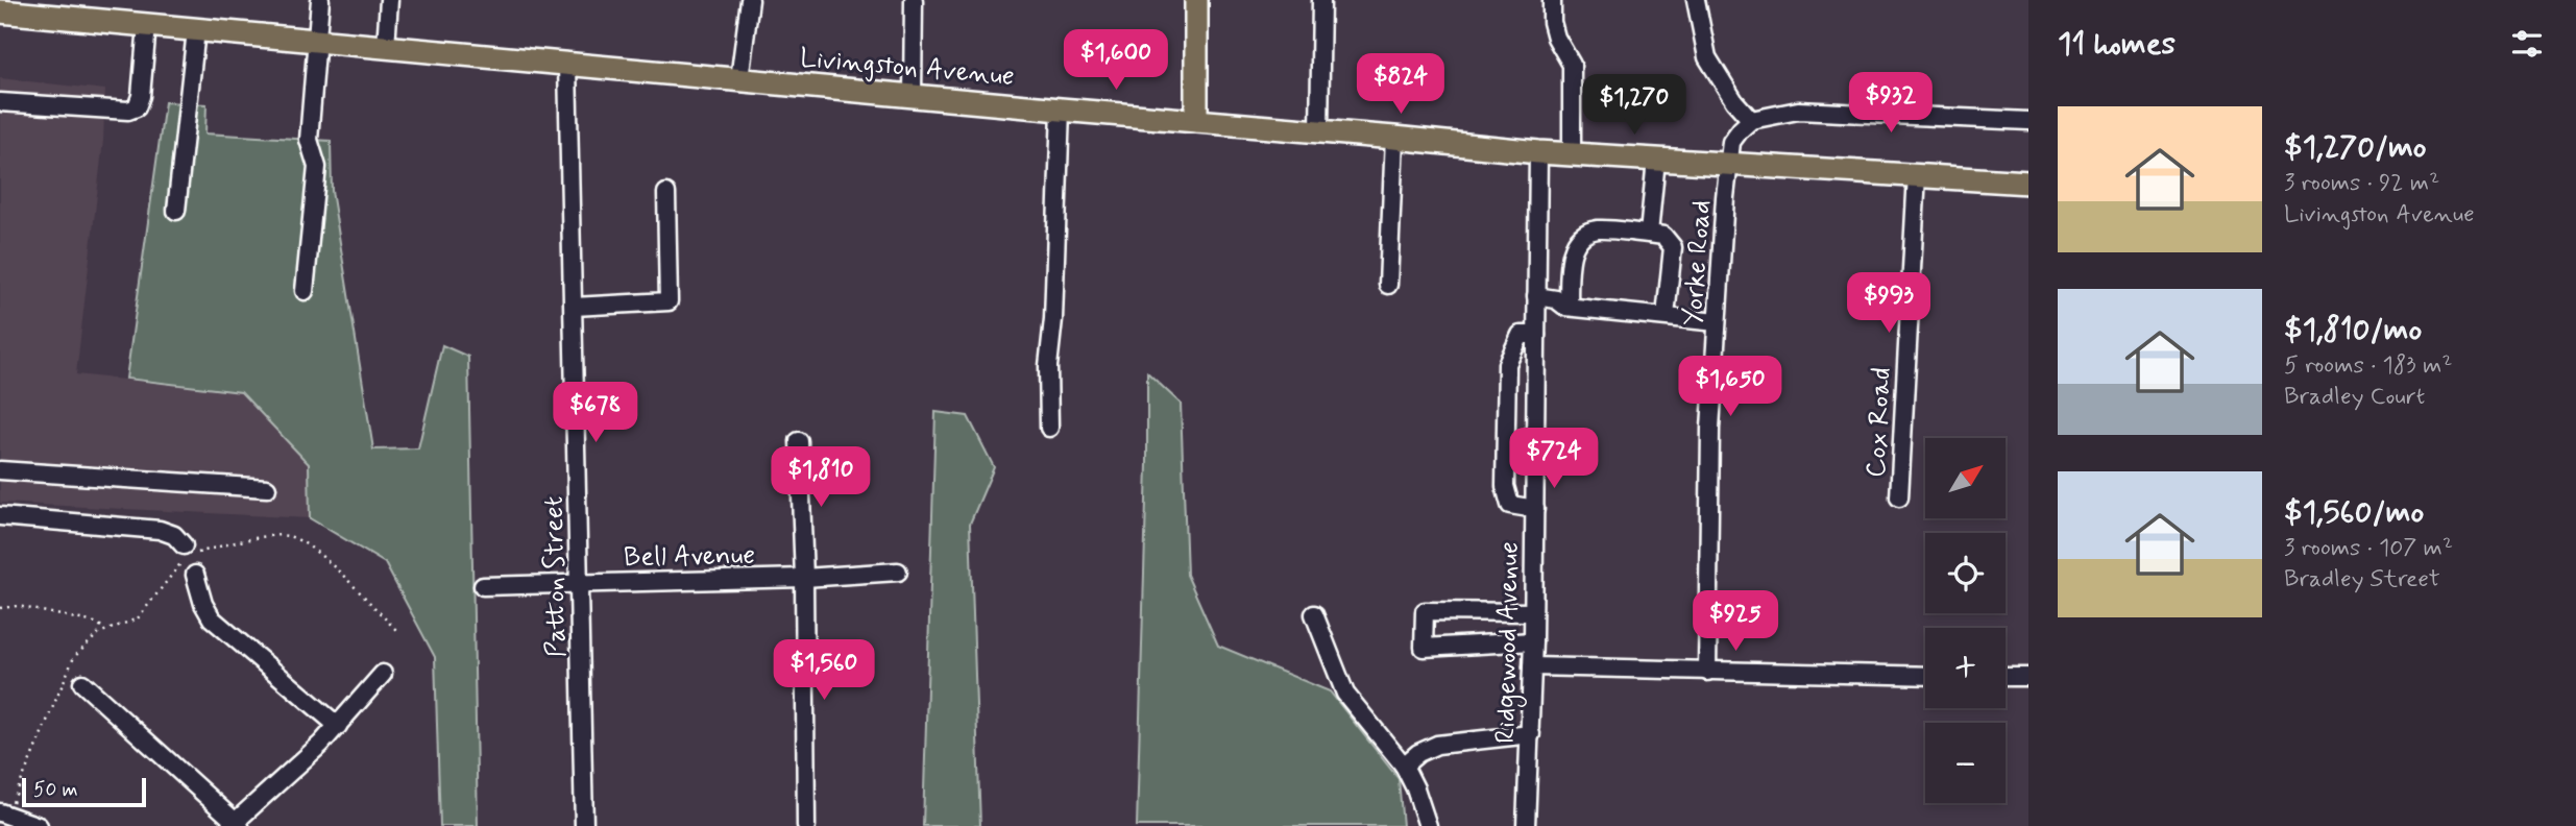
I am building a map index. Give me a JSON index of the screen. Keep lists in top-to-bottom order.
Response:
{
  "streets": {
    "main road": ["Livingston Avenue"],
    "street": [
      "Yorke Road",
      "Cox Road",
      "Bell Avenue",
      "Patton Street",
      "Ridgewood Avenue"
    ]
  },
  "crossings": [
    ["Livingston Avenue", "Yorke Road"],
    ["Livingston Avenue", "Cox Road"],
    ["Livingston Avenue", "Patton Street"],
    ["Livingston Avenue", "Ridgewood Avenue"],
    ["Bell Avenue", "Patton Street"]
  ],
  "scale_bar": "50 m",
  "north": "top right",
  "page": {
    "heading": "11 homes",
    "price": [
      "$1,600",
      "$824",
      "$932",
      "$1,270",
      "$993",
      "$1,650",
      "$678",
      "$724",
      "$1,810",
      "$925",
      "$1,560"
    ],
    "list": [
      {
        "name": "$1,270/mo",
        "note": "3 rooms · 92 m² · Livingston Avenue"
      },
      {
        "name": "$1,810/mo",
        "note": "5 rooms · 183 m² · Bradley Court"
      },
      {
        "name": "$1,560/mo",
        "note": "3 rooms · 107 m² · Bradley Street"
      }
    ],
    "map_buttons": ["+", "−"],
    "scale": "50 m"
  }
}
